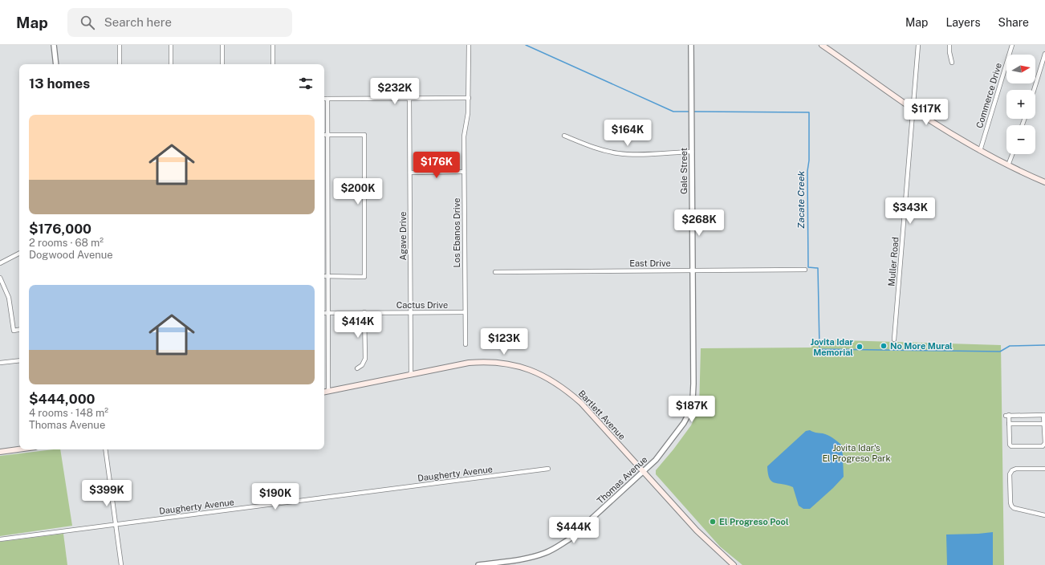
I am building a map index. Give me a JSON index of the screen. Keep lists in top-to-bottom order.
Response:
{
  "streets": {
    "main road": ["Bartlett Avenue"],
    "street": [
      "Commerce Drive",
      "Gale Street",
      "Los Ebanos Drive",
      "Agave Drive",
      "Muller Road",
      "East Drive",
      "Cactus Drive",
      "Daugherty Avenue",
      "Thomas Avenue"
    ]
  },
  "crossings": [
    ["Gale Street", "East Drive"],
    ["Gale Street", "Thomas Avenue"],
    ["Los Ebanos Drive", "Cactus Drive"],
    ["Agave Drive", "Cactus Drive"],
    ["Agave Drive", "Bartlett Avenue"],
    ["Bartlett Avenue", "Thomas Avenue"]
  ],
  "water": ["Zacate Creek"],
  "parks": ["Jovita Idar's El Progreso Park"],
  "places": ["No More Mural", "Jovita Idar Memorial", "El Progreso Pool"],
  "north": "right",
  "page": {
    "header": "Map",
    "search": "Search here",
    "nav": ["Map", "Layers", "Share"],
    "map_buttons": ["+", "−"],
    "heading": "13 homes",
    "price": [
      "$232K",
      "$117K",
      "$164K",
      "$176K",
      "$200K",
      "$343K",
      "$268K",
      "$414K",
      "$123K",
      "$187K",
      "$399K",
      "$190K",
      "$444K"
    ],
    "list": [
      {
        "name": "$176,000",
        "note": "2 rooms · 68 m² · Dogwood Avenue"
      },
      {
        "name": "$444,000",
        "note": "4 rooms · 148 m² · Thomas Avenue"
      }
    ]
  }
}
